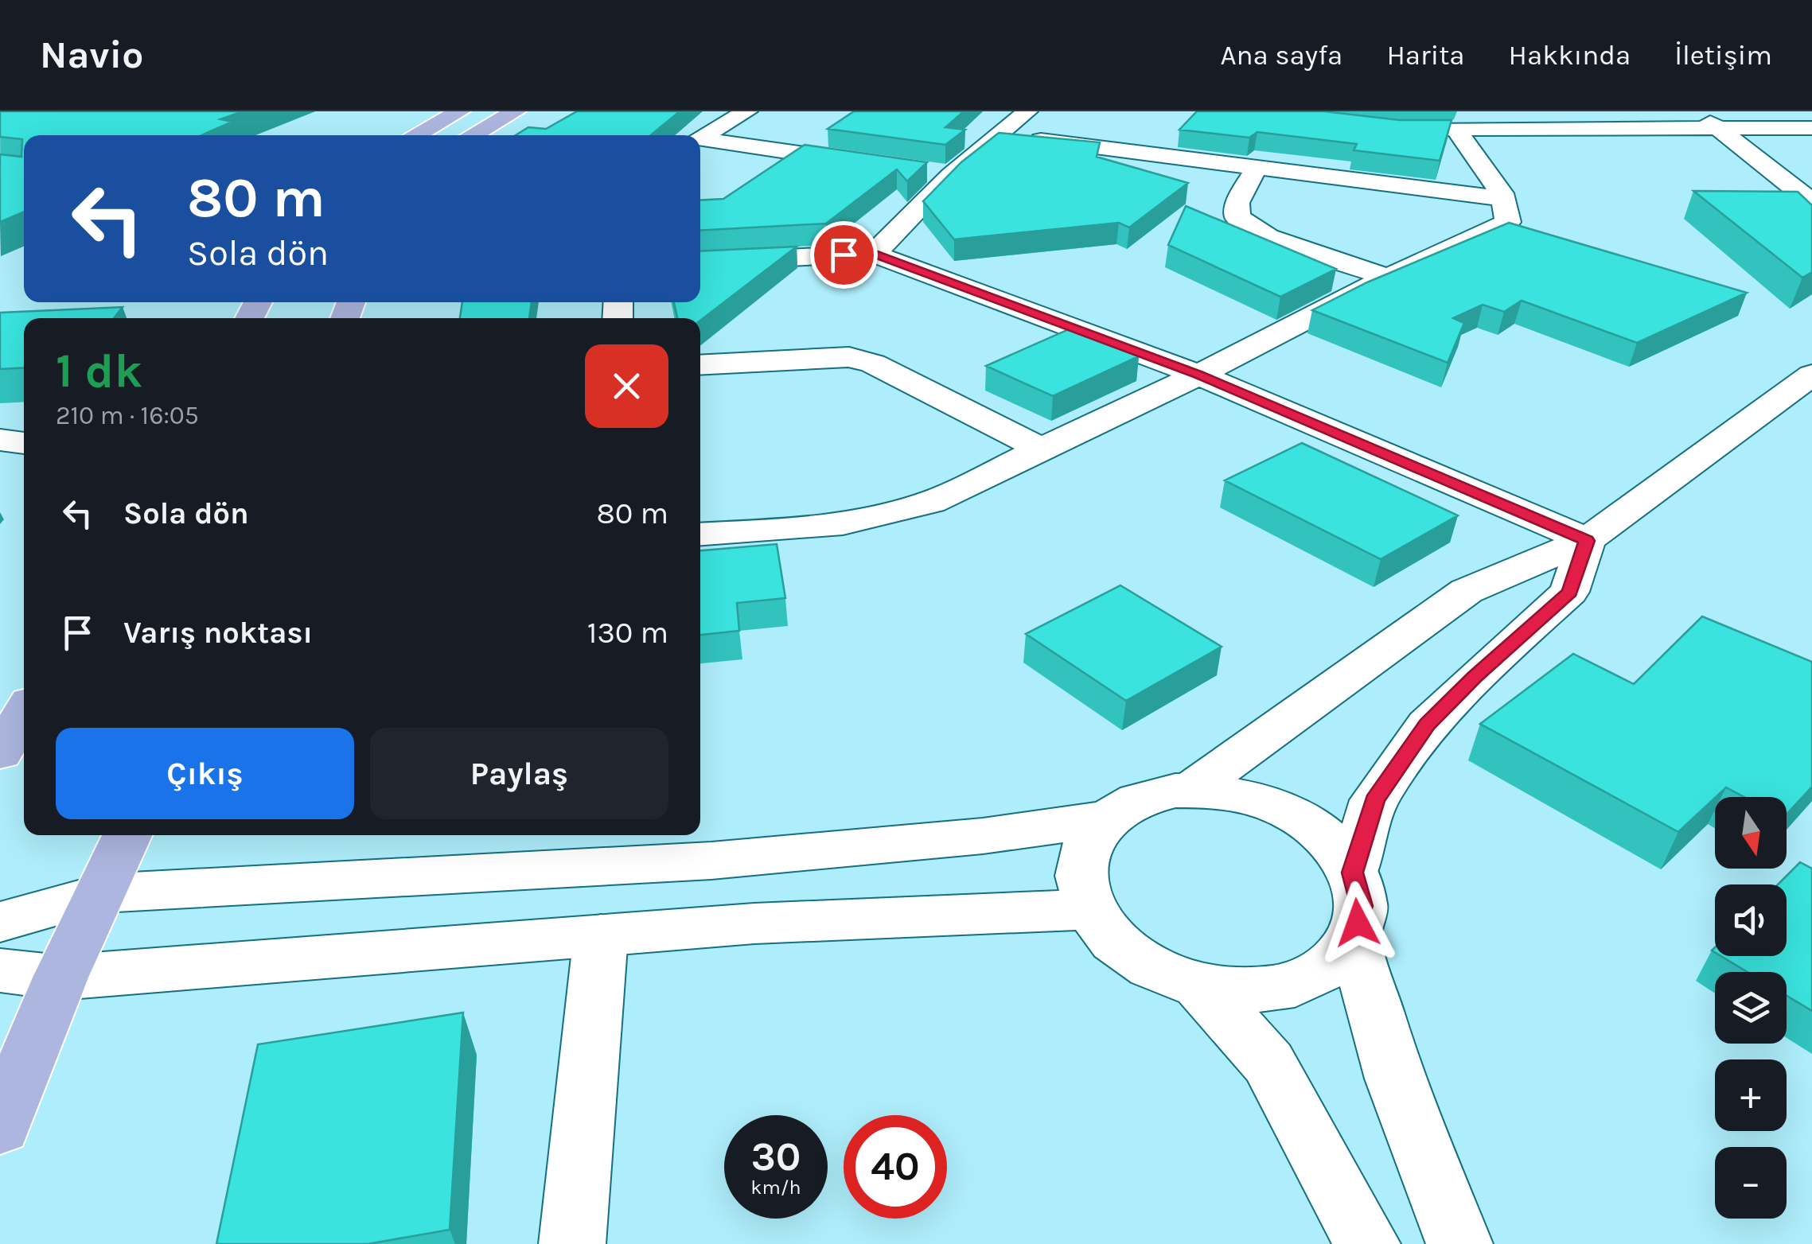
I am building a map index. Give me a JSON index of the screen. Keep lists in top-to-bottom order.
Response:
{
  "north": "bottom",
  "page": {
    "header": "Navio",
    "nav": [
      "Ana sayfa",
      "Harita",
      "Hakkında",
      "İletişim"
    ],
    "turn": ["80 m", "Sola dön"],
    "heading": ["1 dk", "210 m · 16:05"],
    "list": [
      {
        "name": "Sola dön",
        "value": "80 m"
      },
      {
        "name": "Varış noktası",
        "value": "130 m"
      }
    ],
    "buttons": ["Çıkış", "Paylaş"],
    "map_buttons": ["+", "−"],
    "speed": "30 km/h",
    "limit": "40"
  }
}
